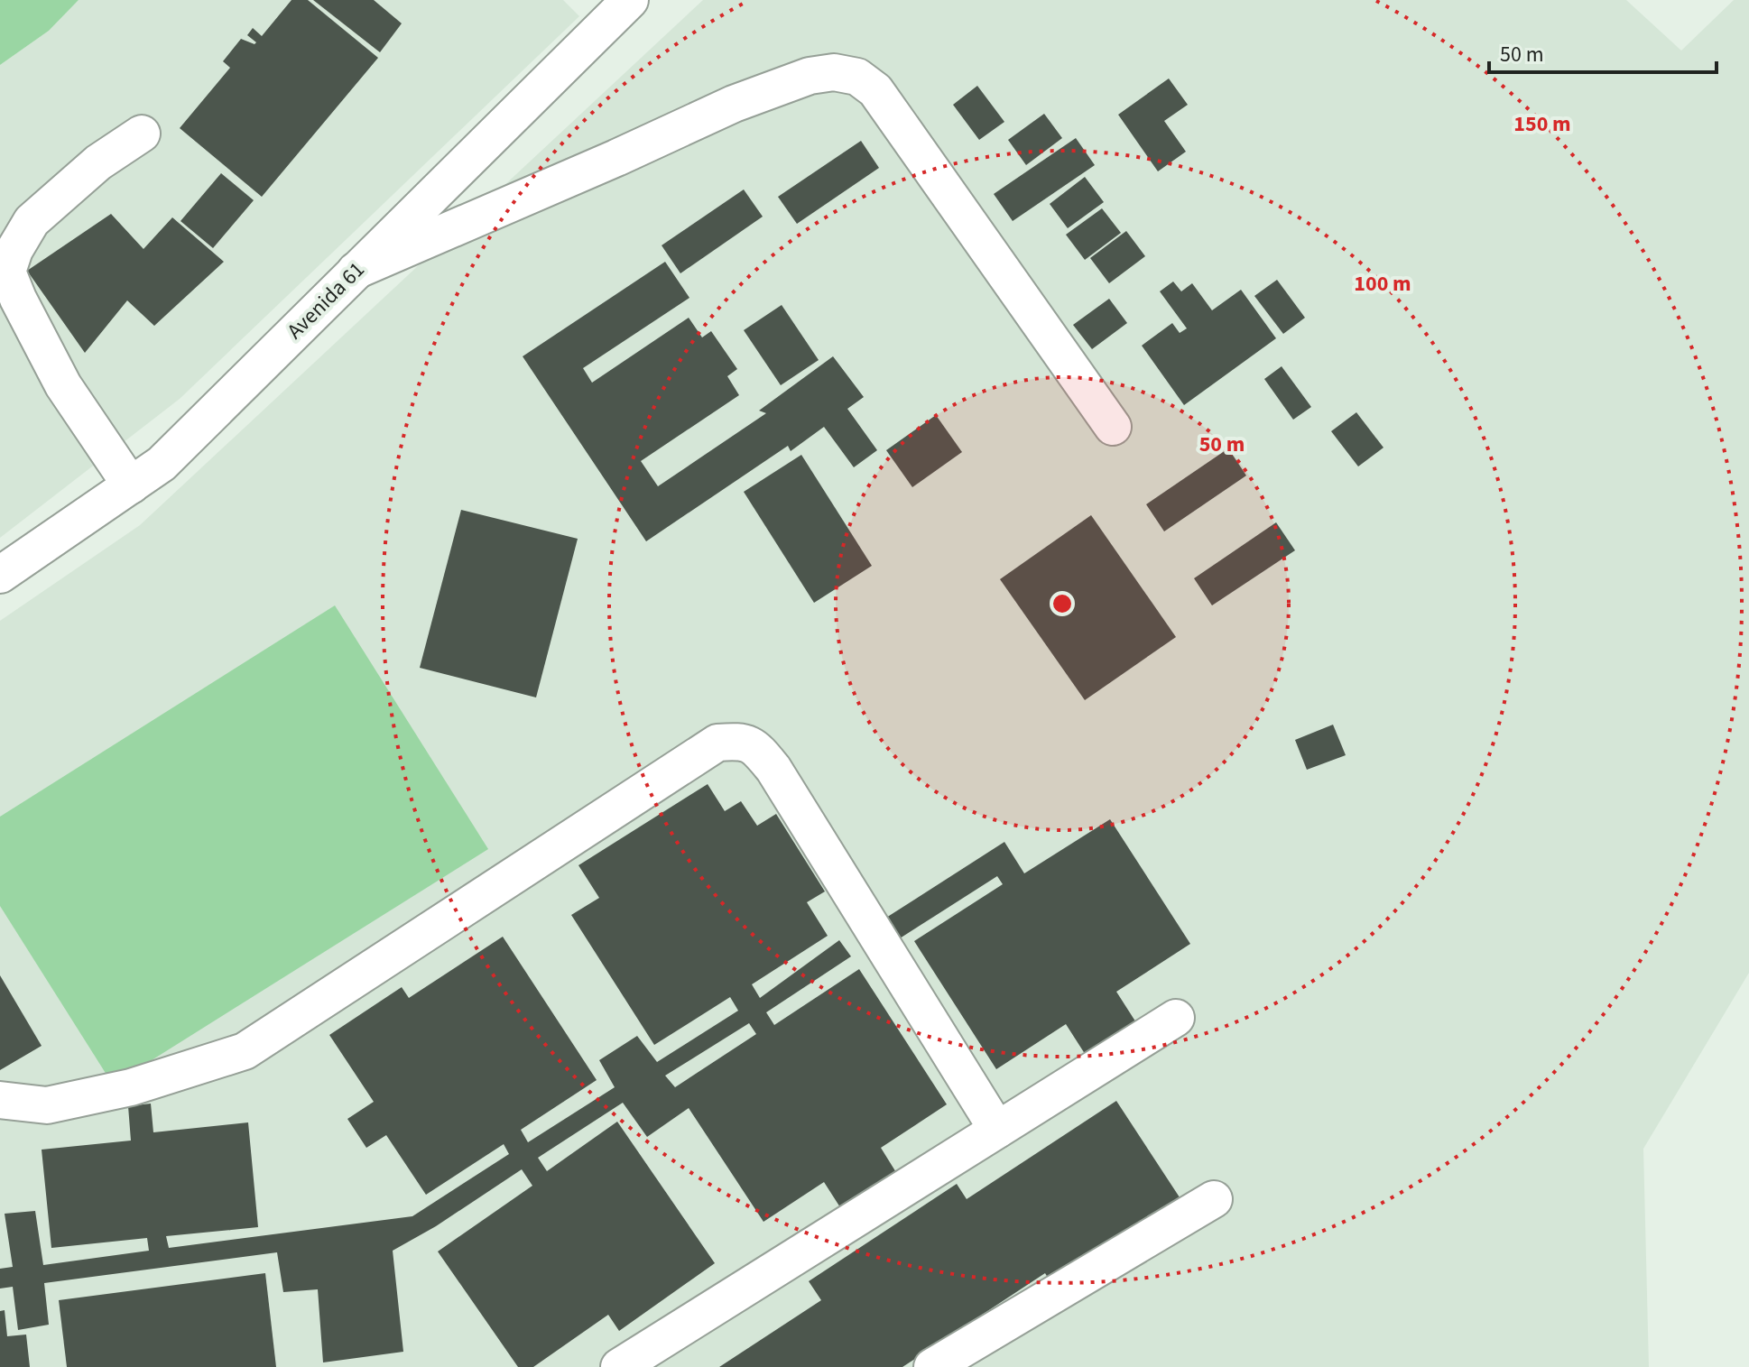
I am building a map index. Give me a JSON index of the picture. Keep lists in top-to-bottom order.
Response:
{
  "streets": {
    "street": ["Avenida 61"]
  },
  "scale_bar": "50 m",
  "rings": ["150 m", "100 m", "50 m"]
}
